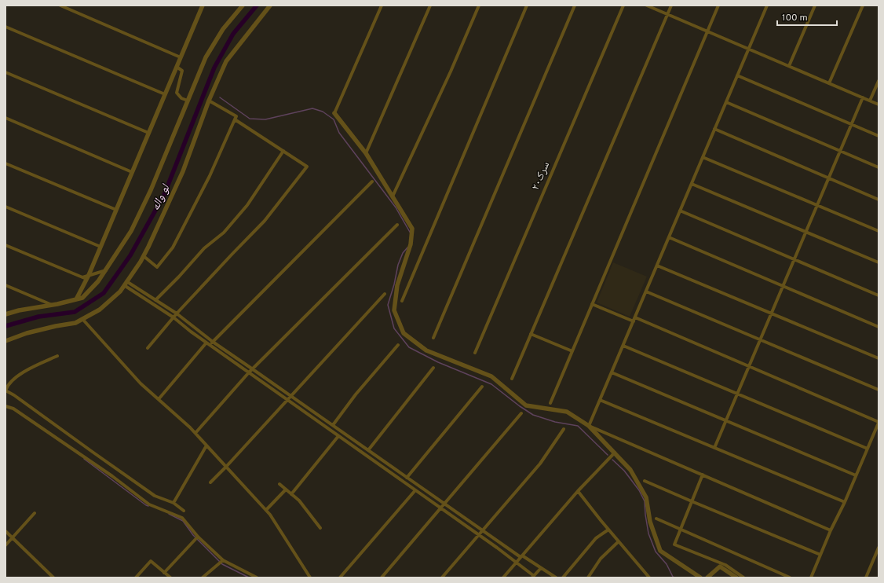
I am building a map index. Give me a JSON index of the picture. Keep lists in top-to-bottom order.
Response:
{
  "streets": {
    "street": ["سرک۲۰"]
  },
  "water": ["لو واله"],
  "scale_bar": "100 m"
}
